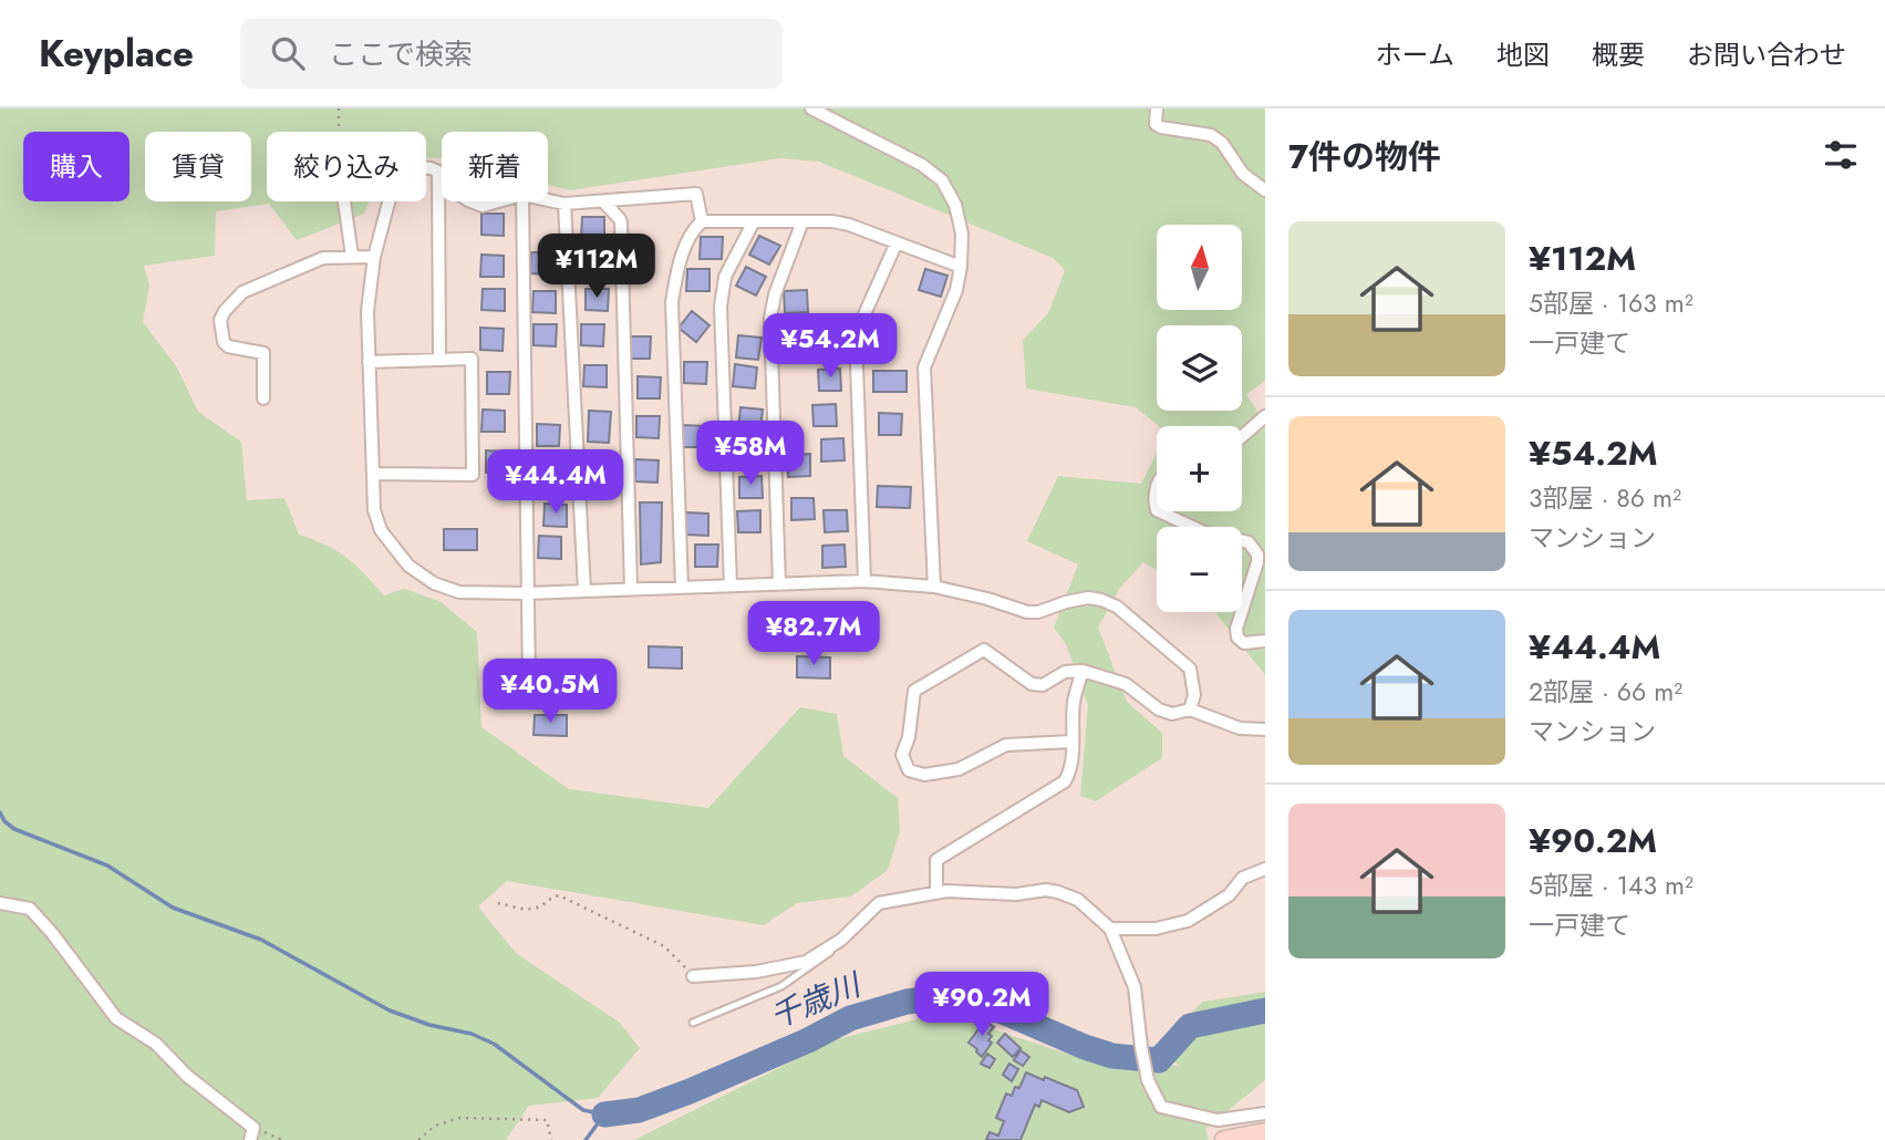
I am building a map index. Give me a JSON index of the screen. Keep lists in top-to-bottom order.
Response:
{
  "water": ["千歳川"],
  "north": "top",
  "page": {
    "header": "Keyplace",
    "search": "ここで検索",
    "nav": [
      "ホーム",
      "地図",
      "概要",
      "お問い合わせ"
    ],
    "heading": "7件の物件",
    "chip": [
      "購入",
      "賃貸",
      "絞り込み",
      "新着"
    ],
    "list": [
      {
        "name": "¥112M",
        "note": "5部屋 · 163 m² · 一戸建て"
      },
      {
        "name": "¥54.2M",
        "note": "3部屋 · 86 m² · マンション"
      },
      {
        "name": "¥44.4M",
        "note": "2部屋 · 66 m² · マンション"
      },
      {
        "name": "¥90.2M",
        "note": "5部屋 · 143 m² · 一戸建て"
      }
    ],
    "map_buttons": ["+", "−"],
    "price": [
      "¥112M",
      "¥54.2M",
      "¥58M",
      "¥44.4M",
      "¥82.7M",
      "¥40.5M",
      "¥90.2M"
    ]
  }
}
